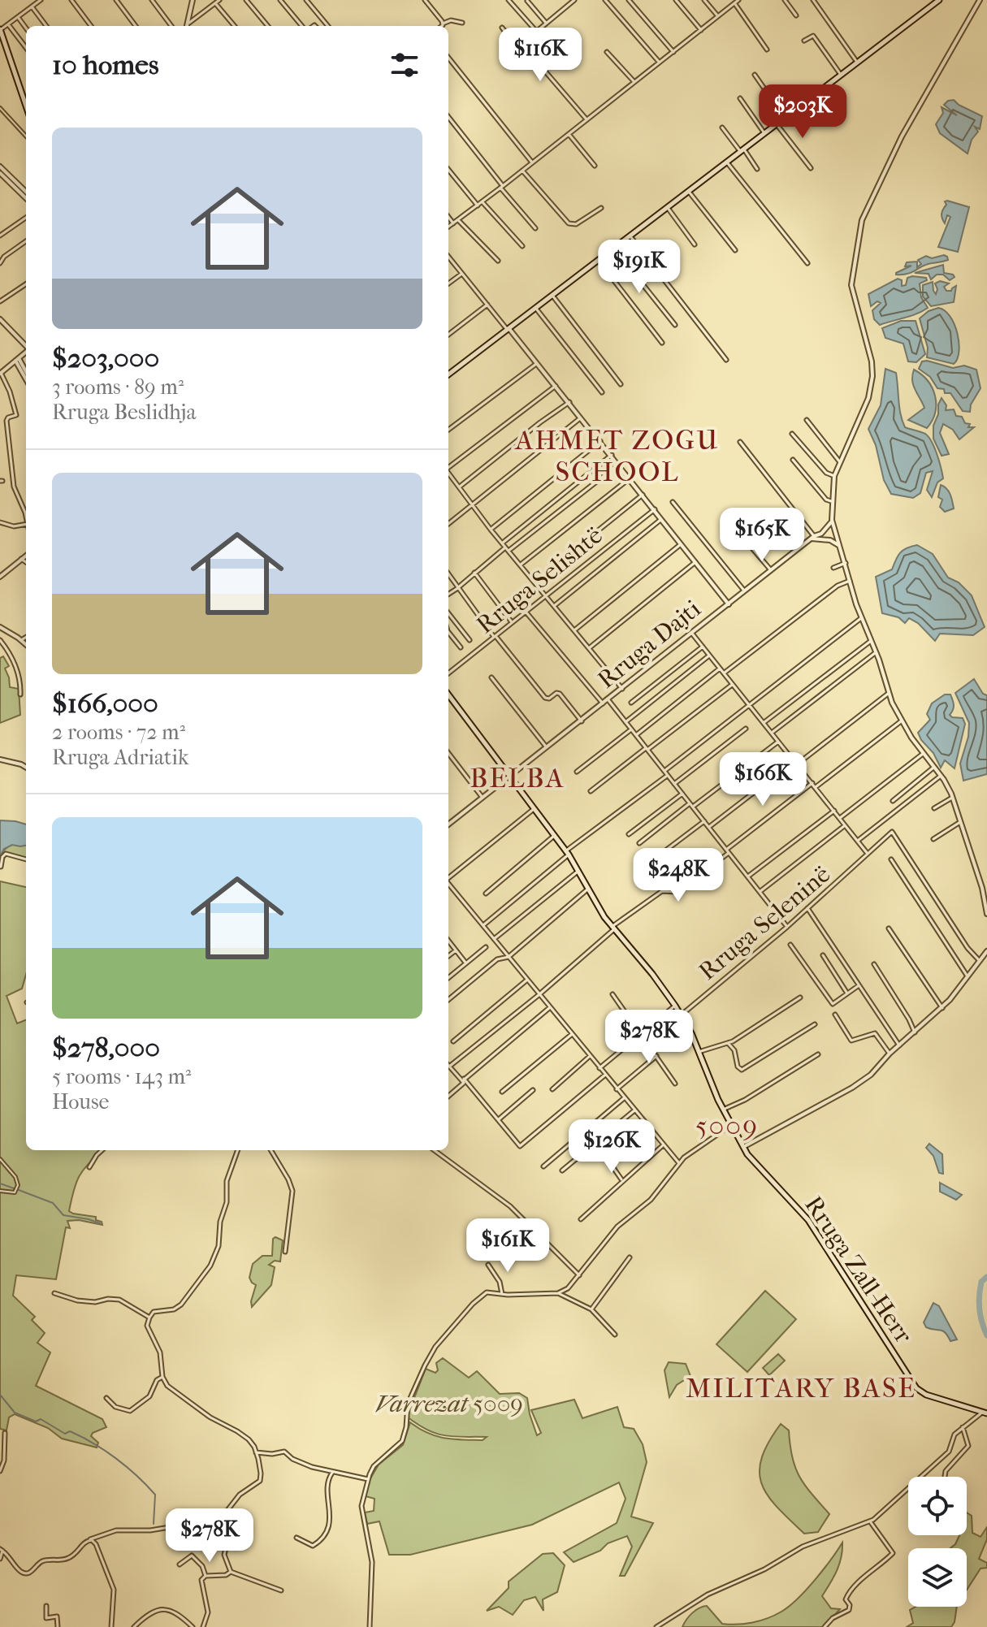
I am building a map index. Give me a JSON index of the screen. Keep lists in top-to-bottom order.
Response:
{
  "streets": {
    "main road": ["Rruga Zall-Herr"],
    "street": ["Rruga Selishtë", "Rruga Dajti", "Rruga Seleninë"]
  },
  "crossings": [
    ["Rruga Dajti", "Rruga Zall-Herr"],
    ["Rruga Seleninë", "Rruga Zall-Herr"]
  ],
  "districts": [
    "AHMET ZOGU SCHOOL",
    "BELBA",
    "5009",
    "MILITARY BASE"
  ],
  "parks": ["Varrezat 5009"],
  "page": {
    "heading": "10 homes",
    "price": [
      "$116K",
      "$203K",
      "$191K",
      "$165K",
      "$166K",
      "$248K",
      "$278K",
      "$126K",
      "$161K",
      "$278K"
    ],
    "list": [
      {
        "name": "$203,000",
        "note": "3 rooms · 89 m² · Rruga Beslidhja"
      },
      {
        "name": "$166,000",
        "note": "2 rooms · 72 m² · Rruga Adriatik"
      },
      {
        "name": "$278,000",
        "note": "5 rooms · 143 m² · House"
      }
    ]
  }
}
